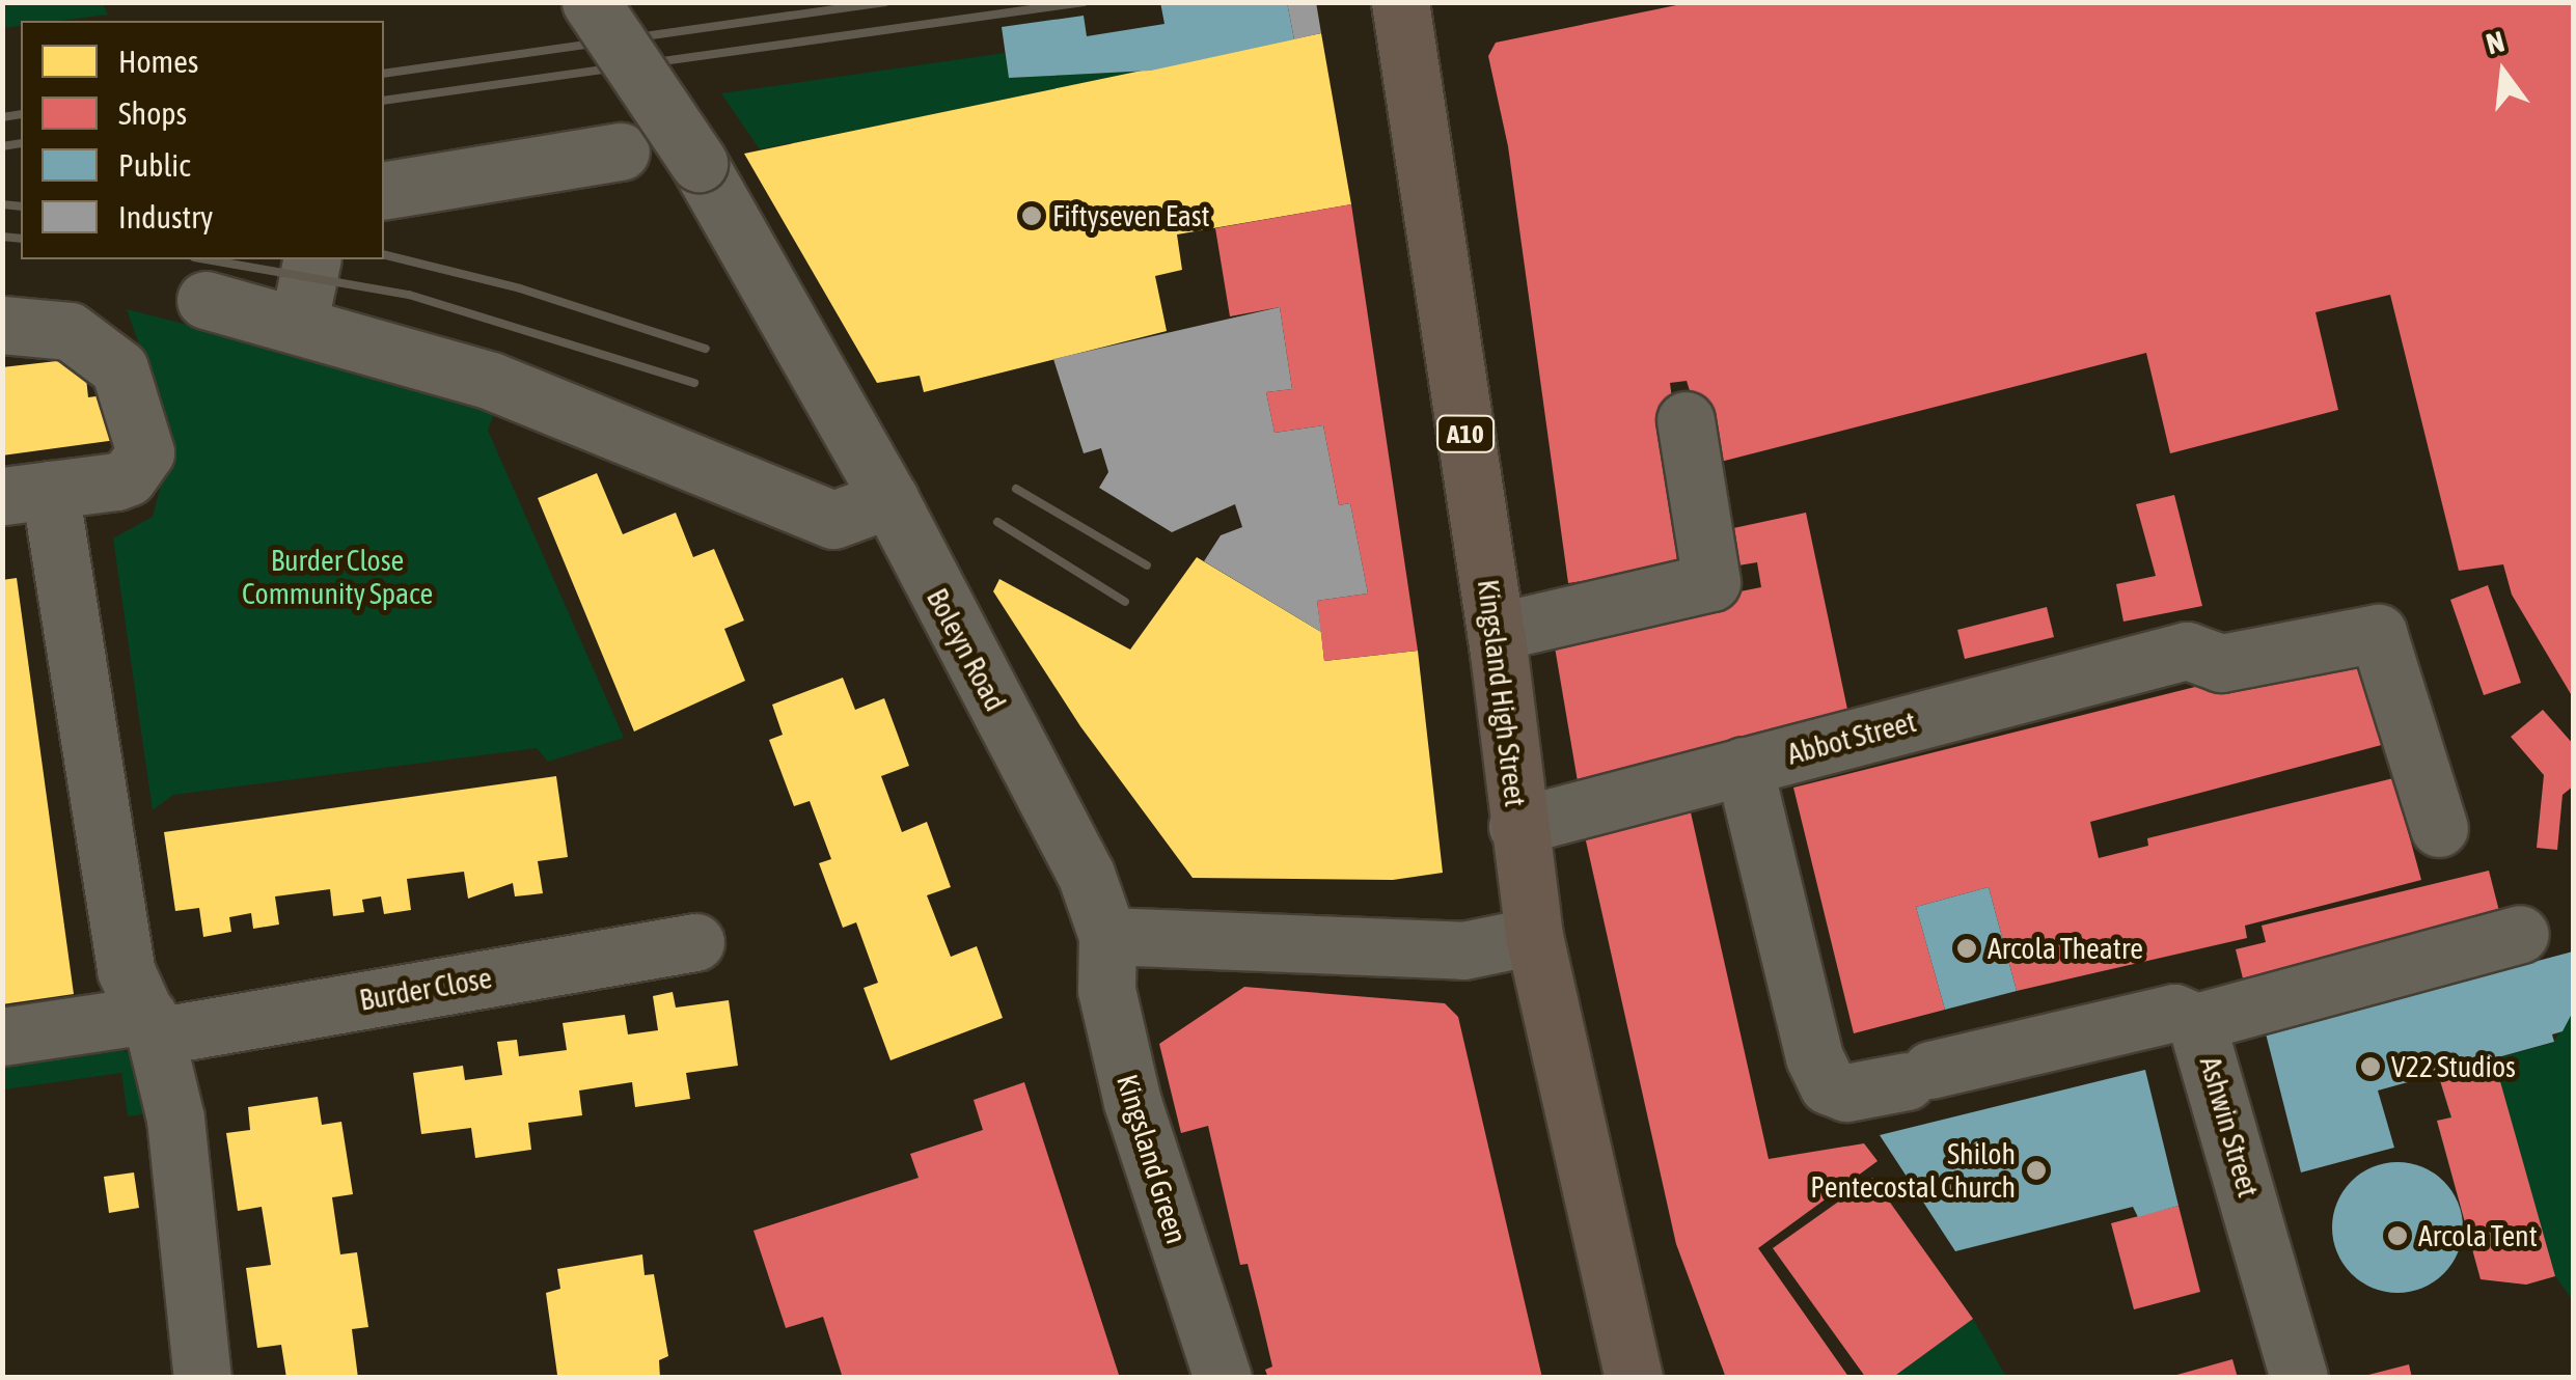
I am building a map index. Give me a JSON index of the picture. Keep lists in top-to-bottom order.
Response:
{
  "streets": {
    "highway": ["A10", "Kingsland High Street"],
    "street": [
      "Boleyn Road",
      "Abbot Street",
      "Burder Close",
      "Ashwin Street",
      "Kingsland Green"
    ]
  },
  "crossings": [
    ["Boleyn Road", "Kingsland Green"],
    ["Kingsland High Street", "Abbot Street"],
    ["Abbot Street", "Ashwin Street"]
  ],
  "parks": ["Burder Close Community Space"],
  "places": [
    "Fiftyseven East",
    "Arcola Theatre",
    "V22 Studios",
    "Shiloh Pentecostal Church",
    "Arcola Tent"
  ],
  "legend": [
    "Homes",
    "Shops",
    "Public",
    "Industry"
  ],
  "north": "top"
}
